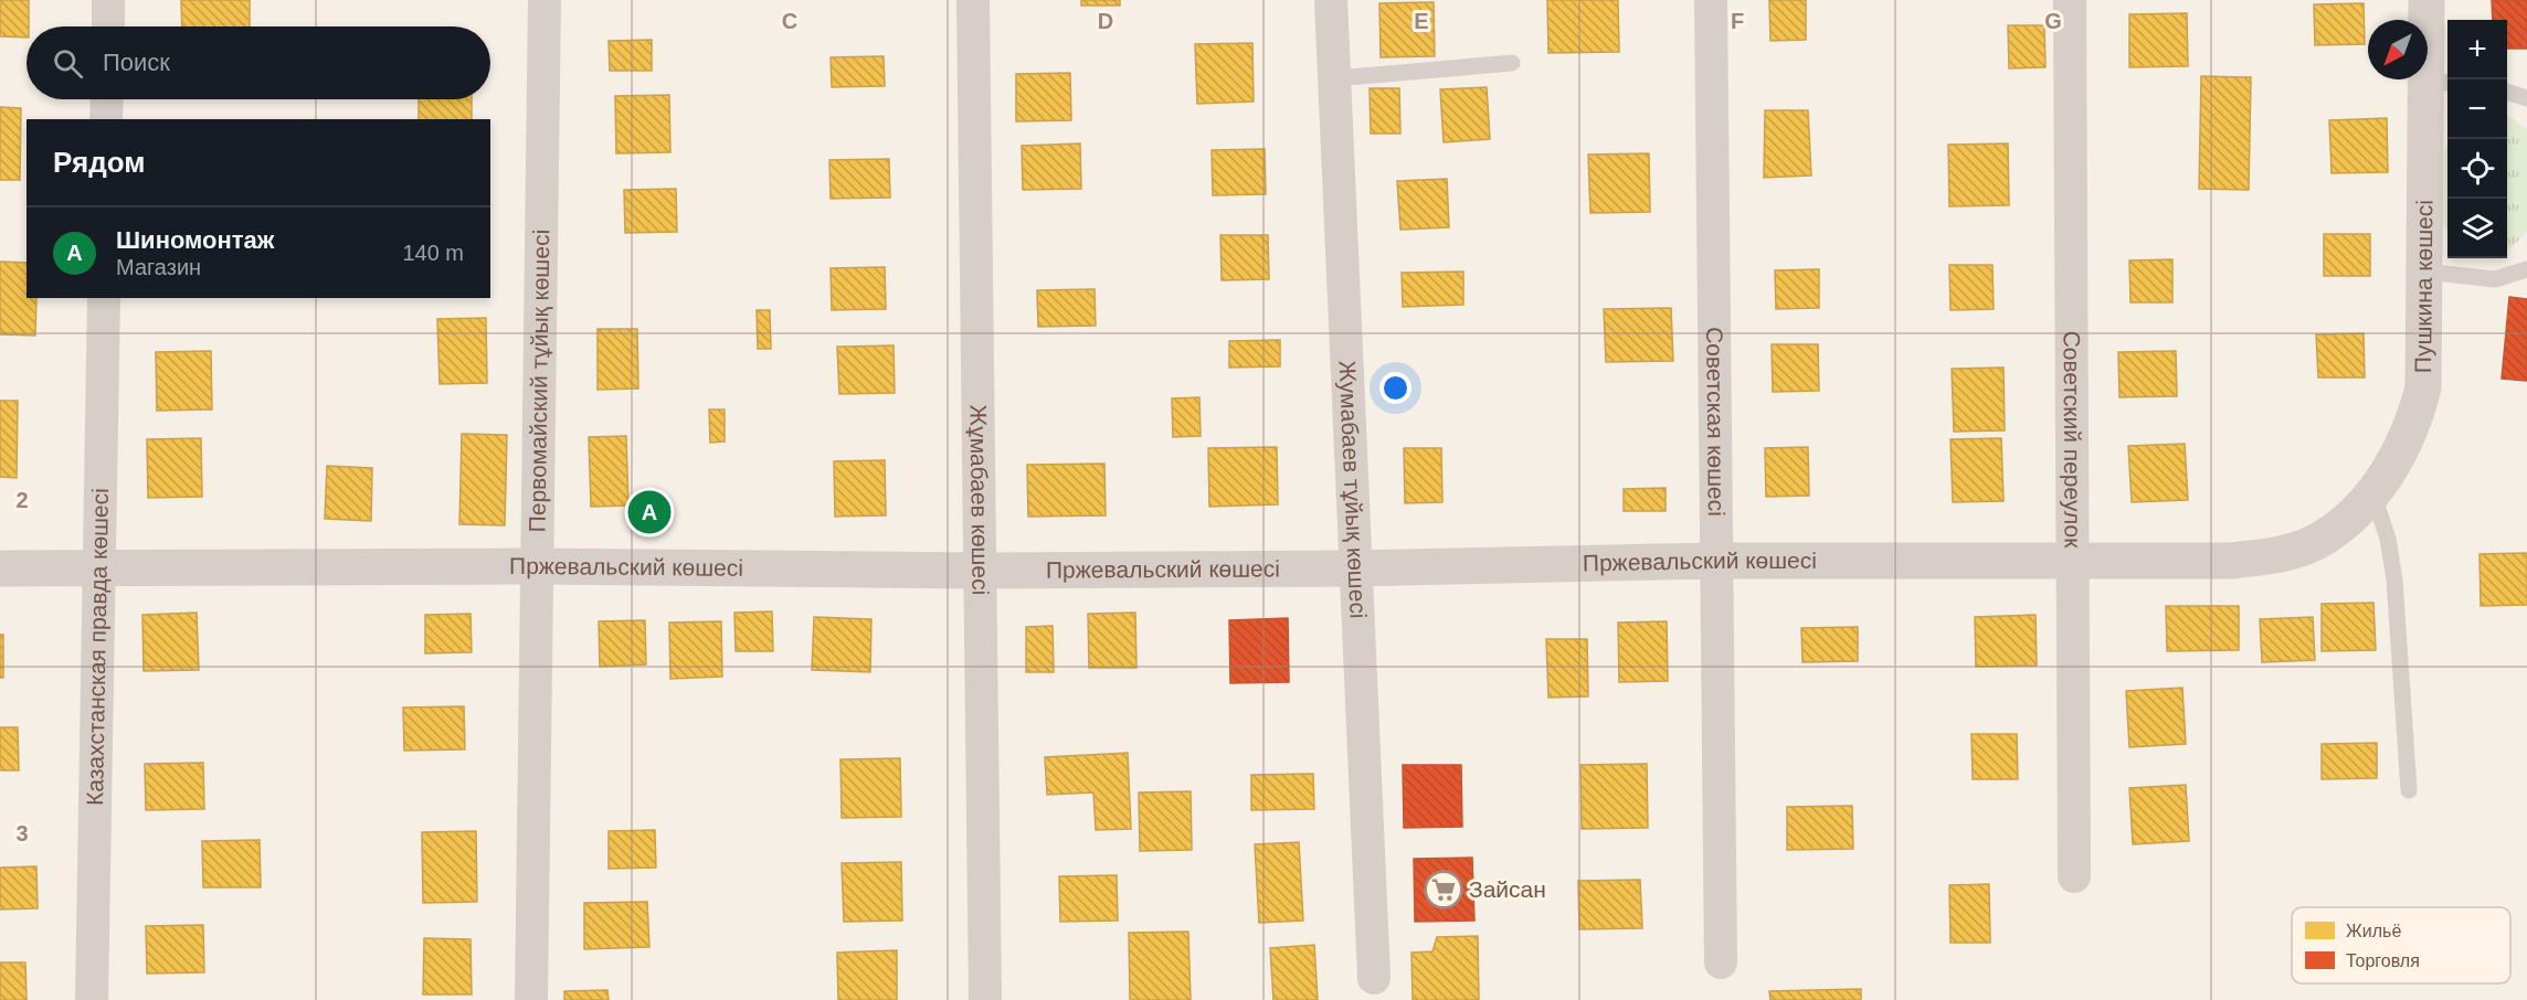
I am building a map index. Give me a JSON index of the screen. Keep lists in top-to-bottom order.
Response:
{
  "streets": {
    "street": [
      "Пушкина көшесі",
      "Первомайский тұйық көшесі",
      "Советская көшесі",
      "Советский переулок",
      "Жумабаев тұйық көшесі",
      "Жұмабаев көшесі",
      "Пржевальский көшесі",
      "Казахстанская правда көшесі"
    ]
  },
  "crossings": [
    ["Пушкина көшесі", "Пржевальский көшесі"],
    ["Первомайский тұйық көшесі", "Пржевальский көшесі"],
    ["Советская көшесі", "Пржевальский көшесі"],
    ["Советский переулок", "Пржевальский көшесі"],
    ["Жумабаев тұйық көшесі", "Пржевальский көшесі"],
    ["Жұмабаев көшесі", "Пржевальский көшесі"],
    ["Пржевальский көшесі", "Казахстанская правда көшесі"]
  ],
  "places": {
    "supermarket": ["Зайсан"]
  },
  "legend": ["Жильё", "Торговля"],
  "north": "bottom left",
  "page": {
    "map_buttons": ["+", "−"],
    "search": "Поиск",
    "heading": "Рядом",
    "list": [
      {
        "mark": "A",
        "name": "Шиномонтаж",
        "note": "Магазин",
        "value": "140 m"
      }
    ],
    "pins": "A"
  },
  "grid": {
    "columns": [
      "C",
      "D",
      "E",
      "F",
      "G"
    ],
    "rows": ["2", "3"]
  }
}
